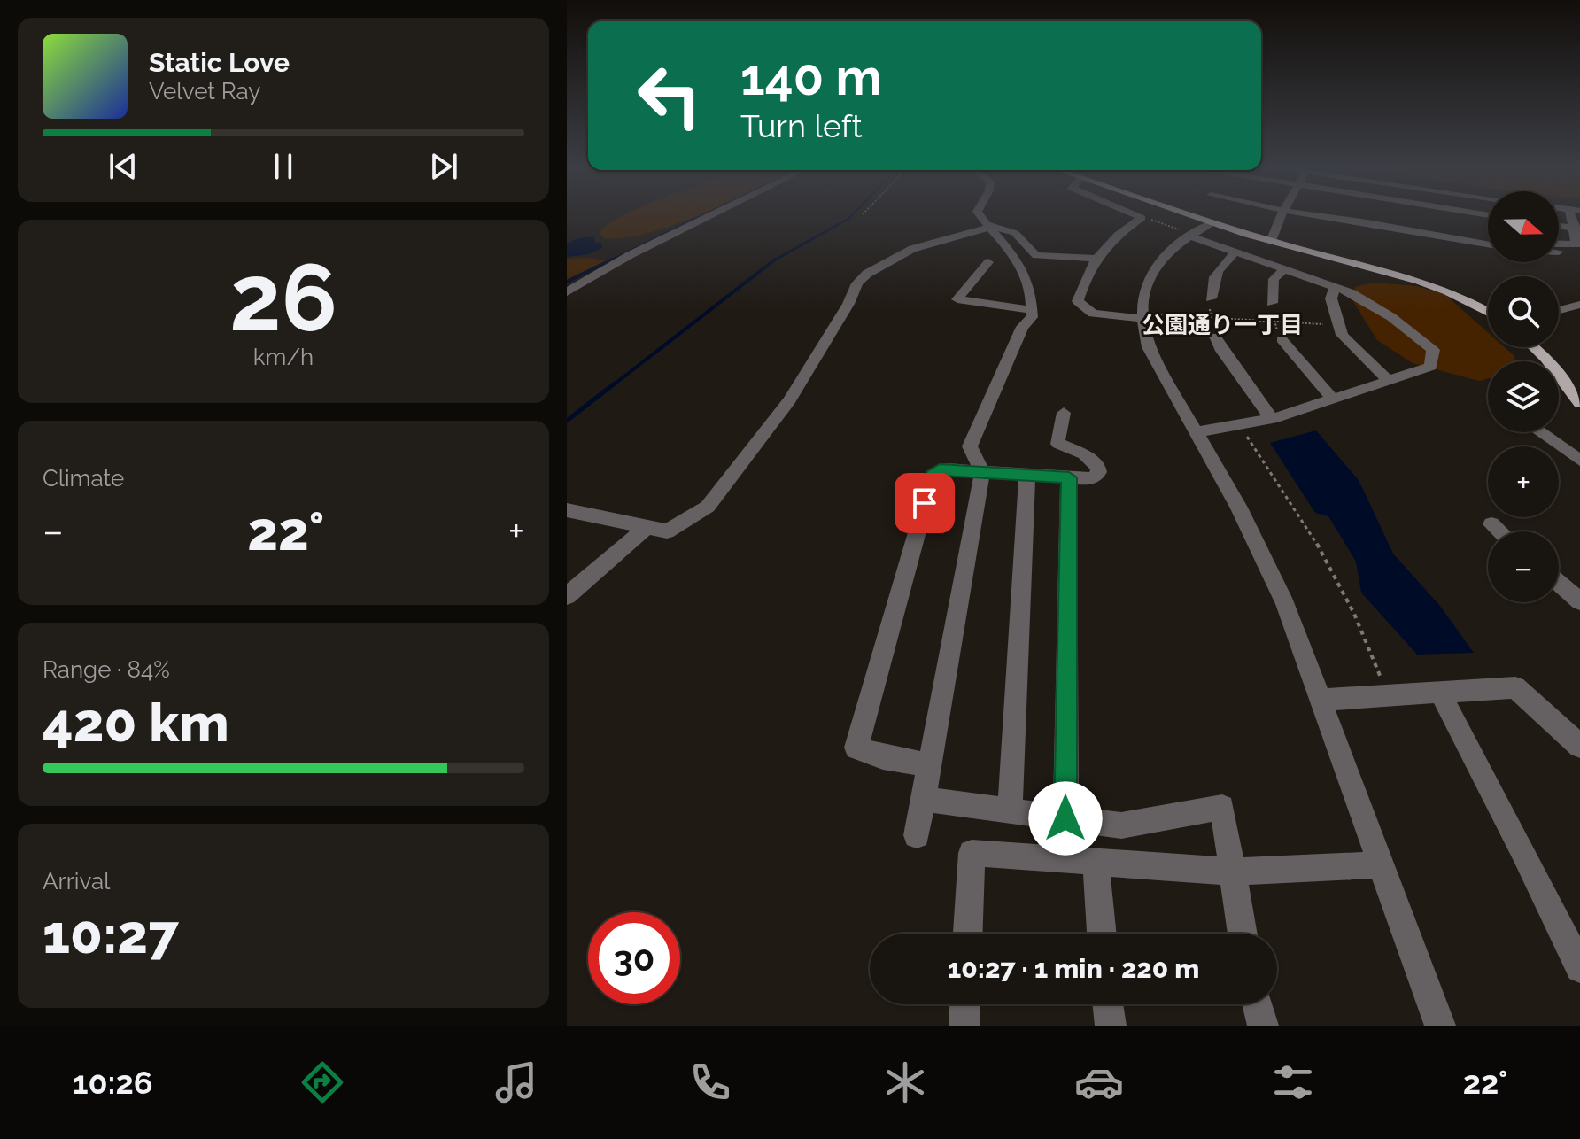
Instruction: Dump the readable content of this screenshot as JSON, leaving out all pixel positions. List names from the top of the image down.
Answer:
{
  "districts": ["公園通り一丁目"],
  "north": "right",
  "page": {
    "turn": ["140 m", "Turn left"],
    "song": ["Static Love", "Velvet Ray"],
    "map_buttons": ["+", "−"],
    "tile": [
      ["26", "km/h"],
      "Climate",
      ["Range · 84%", "420 km"],
      ["Arrival", "10:27"]
    ],
    "heat": ["−", "22°", "+"],
    "limit": "30",
    "trip": "10:27 · 1 min · 220 m",
    "tabs": ["10:26", "22°"]
  }
}
